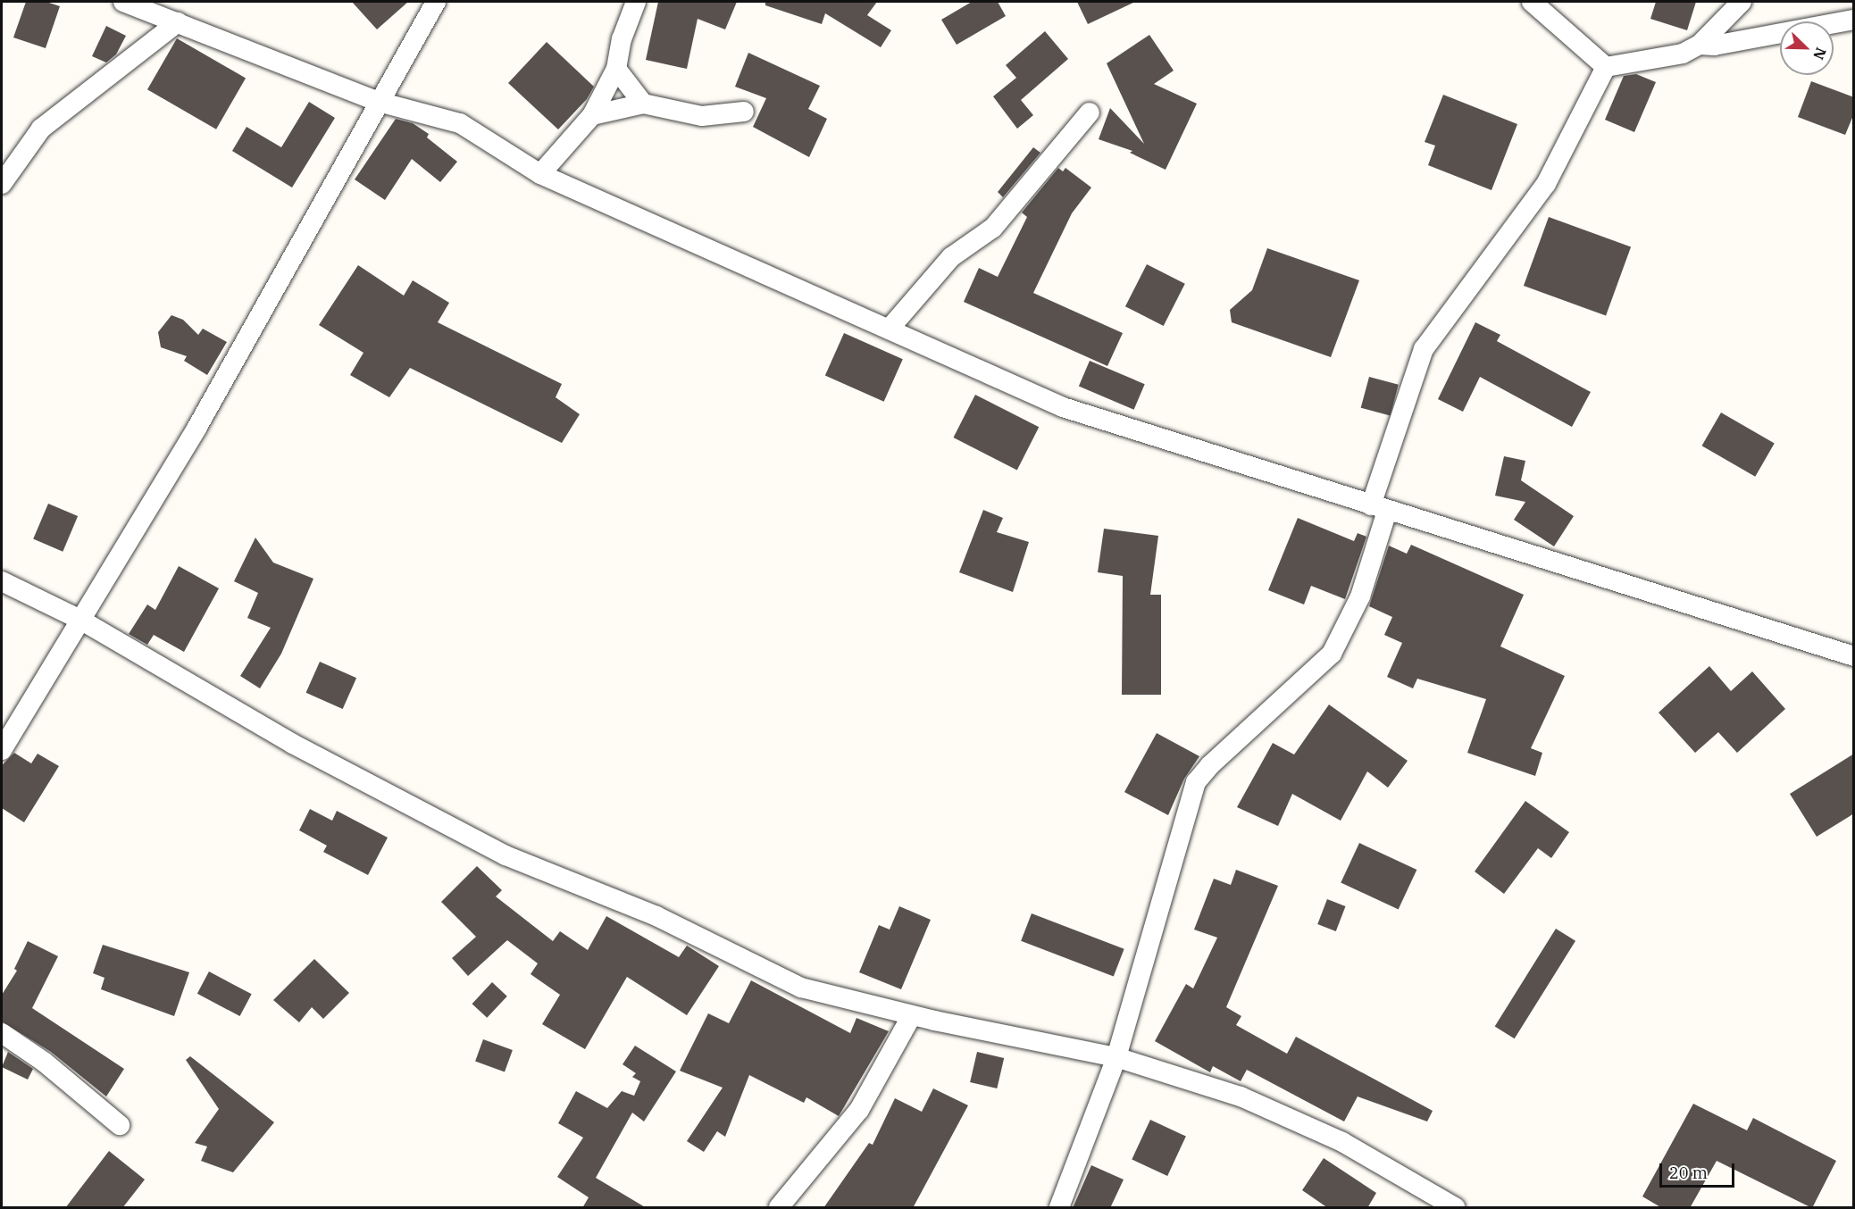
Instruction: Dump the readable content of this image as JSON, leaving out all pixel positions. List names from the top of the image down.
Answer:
{
  "scale_bar": "20 m",
  "north": "bottom right"
}
